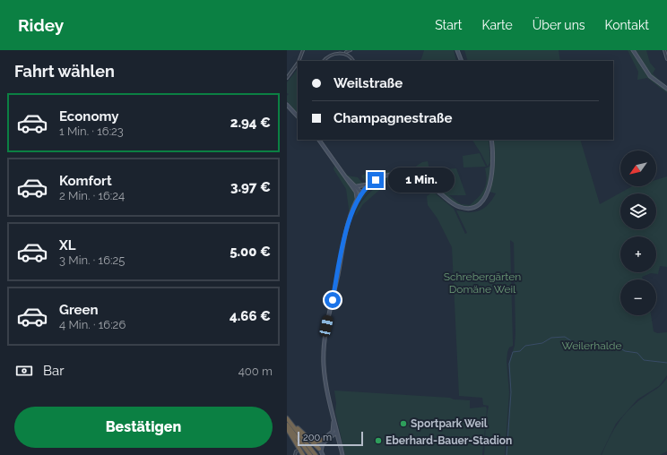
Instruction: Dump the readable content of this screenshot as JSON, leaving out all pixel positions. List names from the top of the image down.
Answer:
{
  "parks": ["Schrebergärten Domäne Weil", "Weilerhalde"],
  "places": ["Sportpark Weil", "Eberhard-Bauer-Stadion"],
  "scale_bar": "200 m",
  "north": "bottom left",
  "page": {
    "header": "Ridey",
    "nav": [
      "Start",
      "Karte",
      "Über uns",
      "Kontakt"
    ],
    "heading": "Fahrt wählen",
    "banner": ["Weilstraße", "Champagnestraße"],
    "list": [
      {
        "name": "Economy",
        "note": "1 Min. · 16:23",
        "value": "2.94 €"
      },
      {
        "name": "Komfort",
        "note": "2 Min. · 16:24",
        "value": "3.97 €"
      },
      {
        "name": "XL",
        "note": "3 Min. · 16:25",
        "value": "5.00 €"
      },
      {
        "name": "Green",
        "note": "4 Min. · 16:26",
        "value": "4.66 €"
      }
    ],
    "map_buttons": ["+", "−"],
    "bubble": "1 Min.",
    "pay": ["Bar", "400 m"],
    "buttons": "Bestätigen",
    "scale": "200 m"
  }
}
